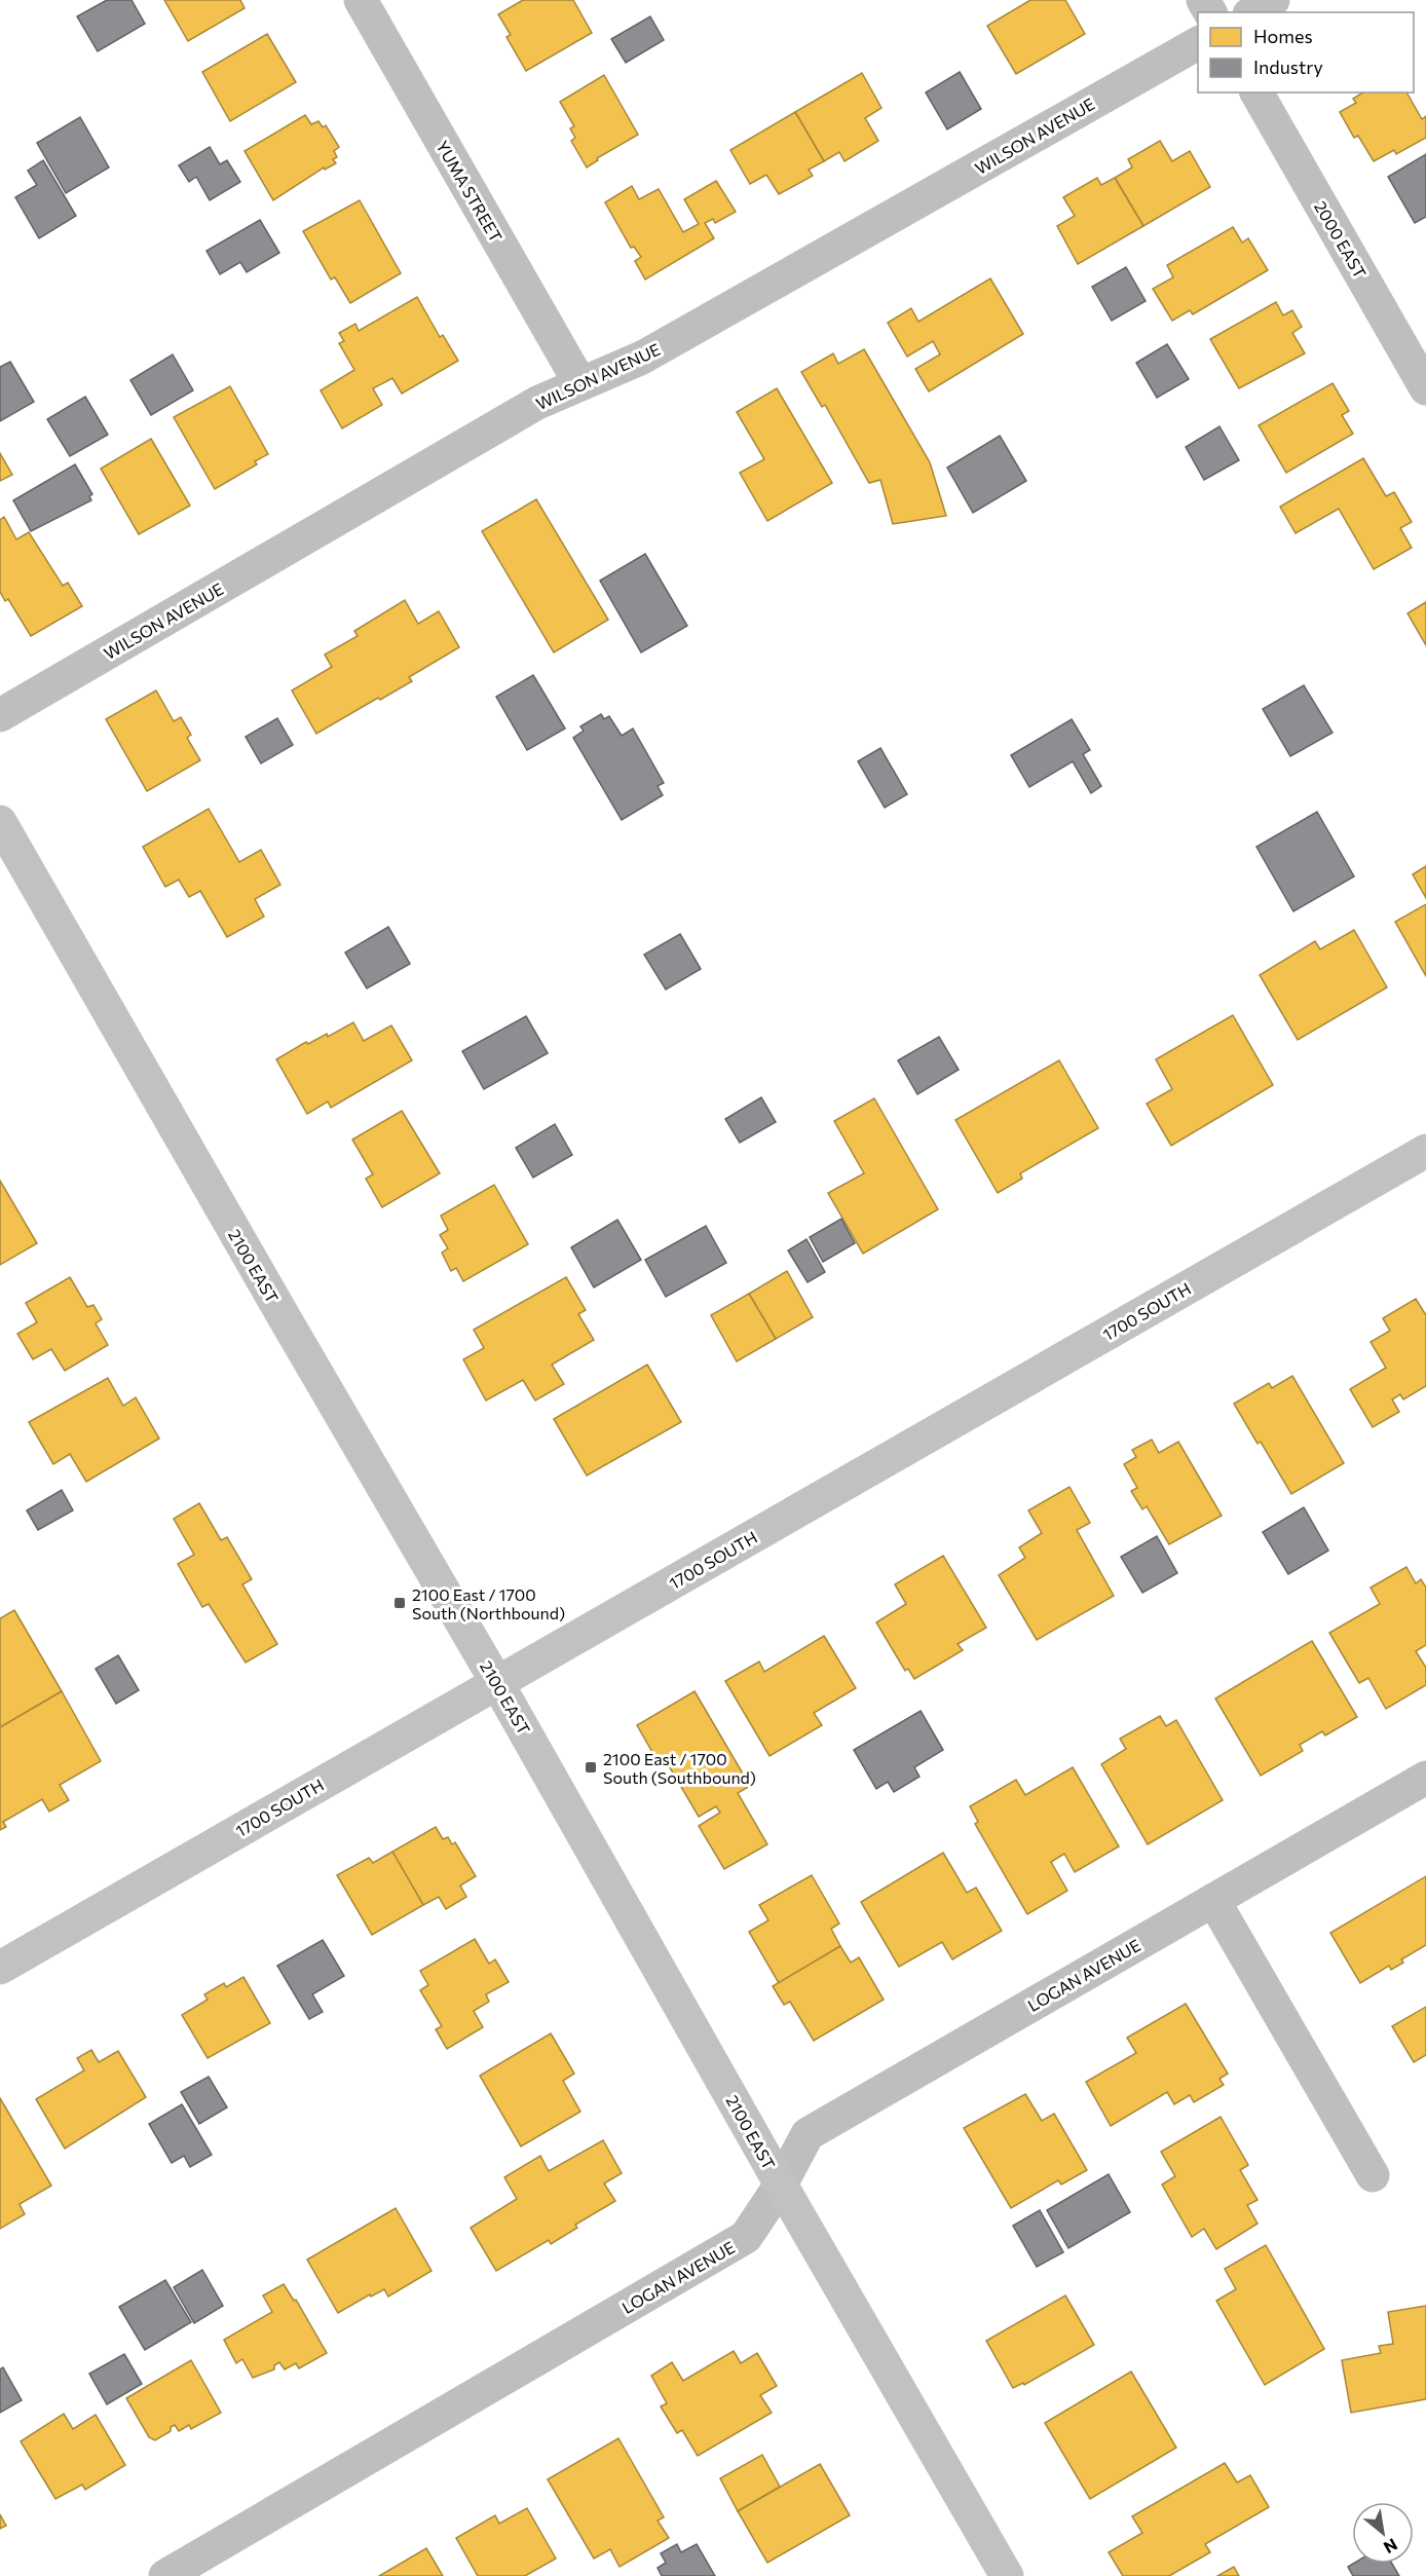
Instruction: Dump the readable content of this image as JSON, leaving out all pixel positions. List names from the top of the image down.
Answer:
{
  "streets": {
    "street": [
      "WILSON AVENUE",
      "YUMA STREET",
      "2000 EAST",
      "2100 EAST",
      "1700 SOUTH",
      "LOGAN AVENUE"
    ]
  },
  "crossings": [
    ["WILSON AVENUE", "YUMA STREET"],
    ["2100 EAST", "1700 SOUTH"],
    ["2100 EAST", "LOGAN AVENUE"]
  ],
  "places": {
    "transit": ["2100 East / 1700 South (Northbound)", "2100 East / 1700 South (Southbound)"]
  },
  "legend": ["Homes", "Industry"],
  "north": "bottom right"
}
